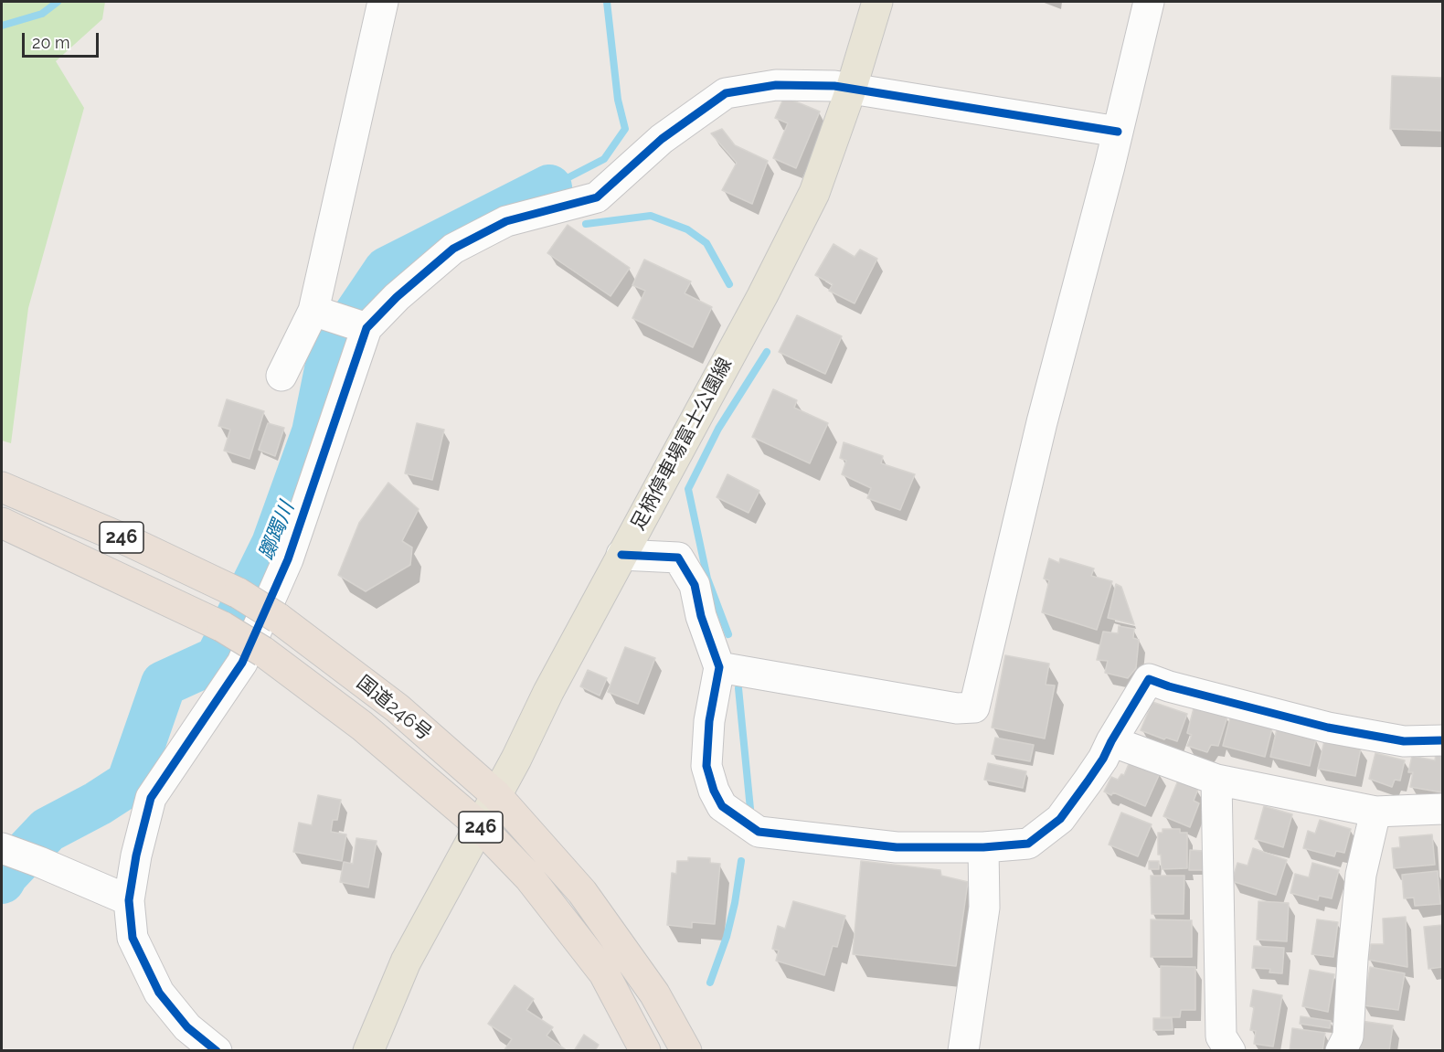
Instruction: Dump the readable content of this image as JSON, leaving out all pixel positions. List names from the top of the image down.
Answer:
{
  "streets": {
    "highway": ["246", "国道246号"],
    "main road": ["足柄停車場富士公園線"]
  },
  "crossings": [
    ["足柄停車場富士公園線", "国道246号"]
  ],
  "water": ["躑躅川"],
  "scale_bar": "20 m"
}
